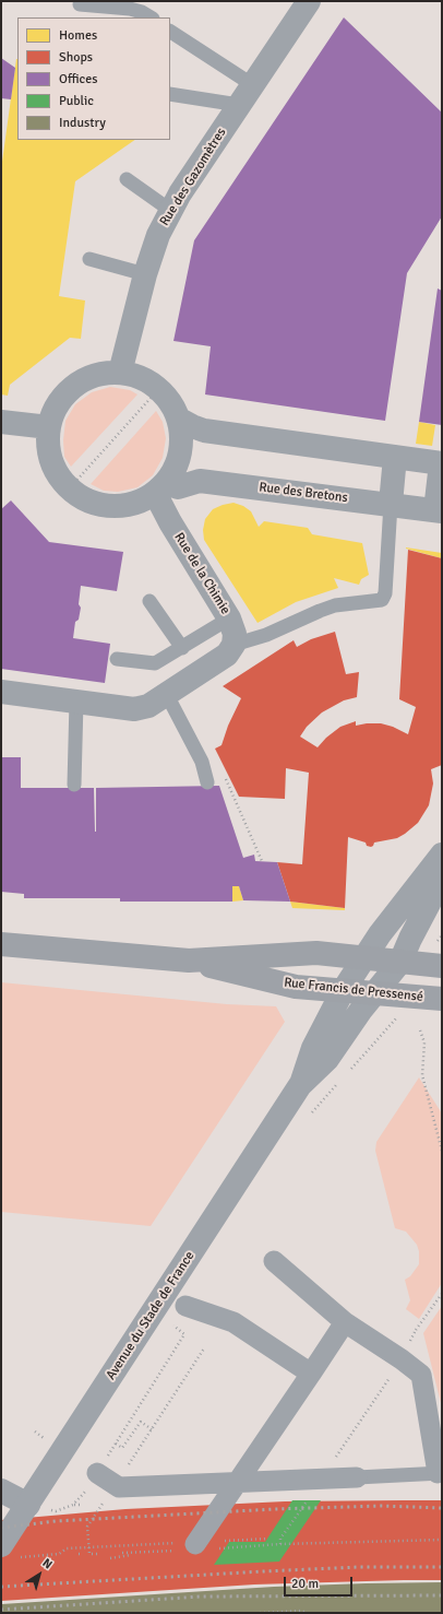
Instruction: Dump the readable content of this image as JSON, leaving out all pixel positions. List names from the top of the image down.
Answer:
{
  "streets": {
    "main road": ["Rue Francis de Pressensé"],
    "street": [
      "Rue des Gazomètres",
      "Rue des Bretons",
      "Rue de la Chimie",
      "Avenue du Stade de France"
    ]
  },
  "crossings": [
    ["Rue des Gazomètres", "Rue des Bretons"],
    ["Rue des Gazomètres", "Rue de la Chimie"],
    ["Rue des Bretons", "Rue de la Chimie"],
    ["Rue Francis de Pressensé", "Avenue du Stade de France"]
  ],
  "legend": [
    "Homes",
    "Shops",
    "Offices",
    "Public",
    "Industry"
  ],
  "scale_bar": "20 m",
  "north": "top right"
}
